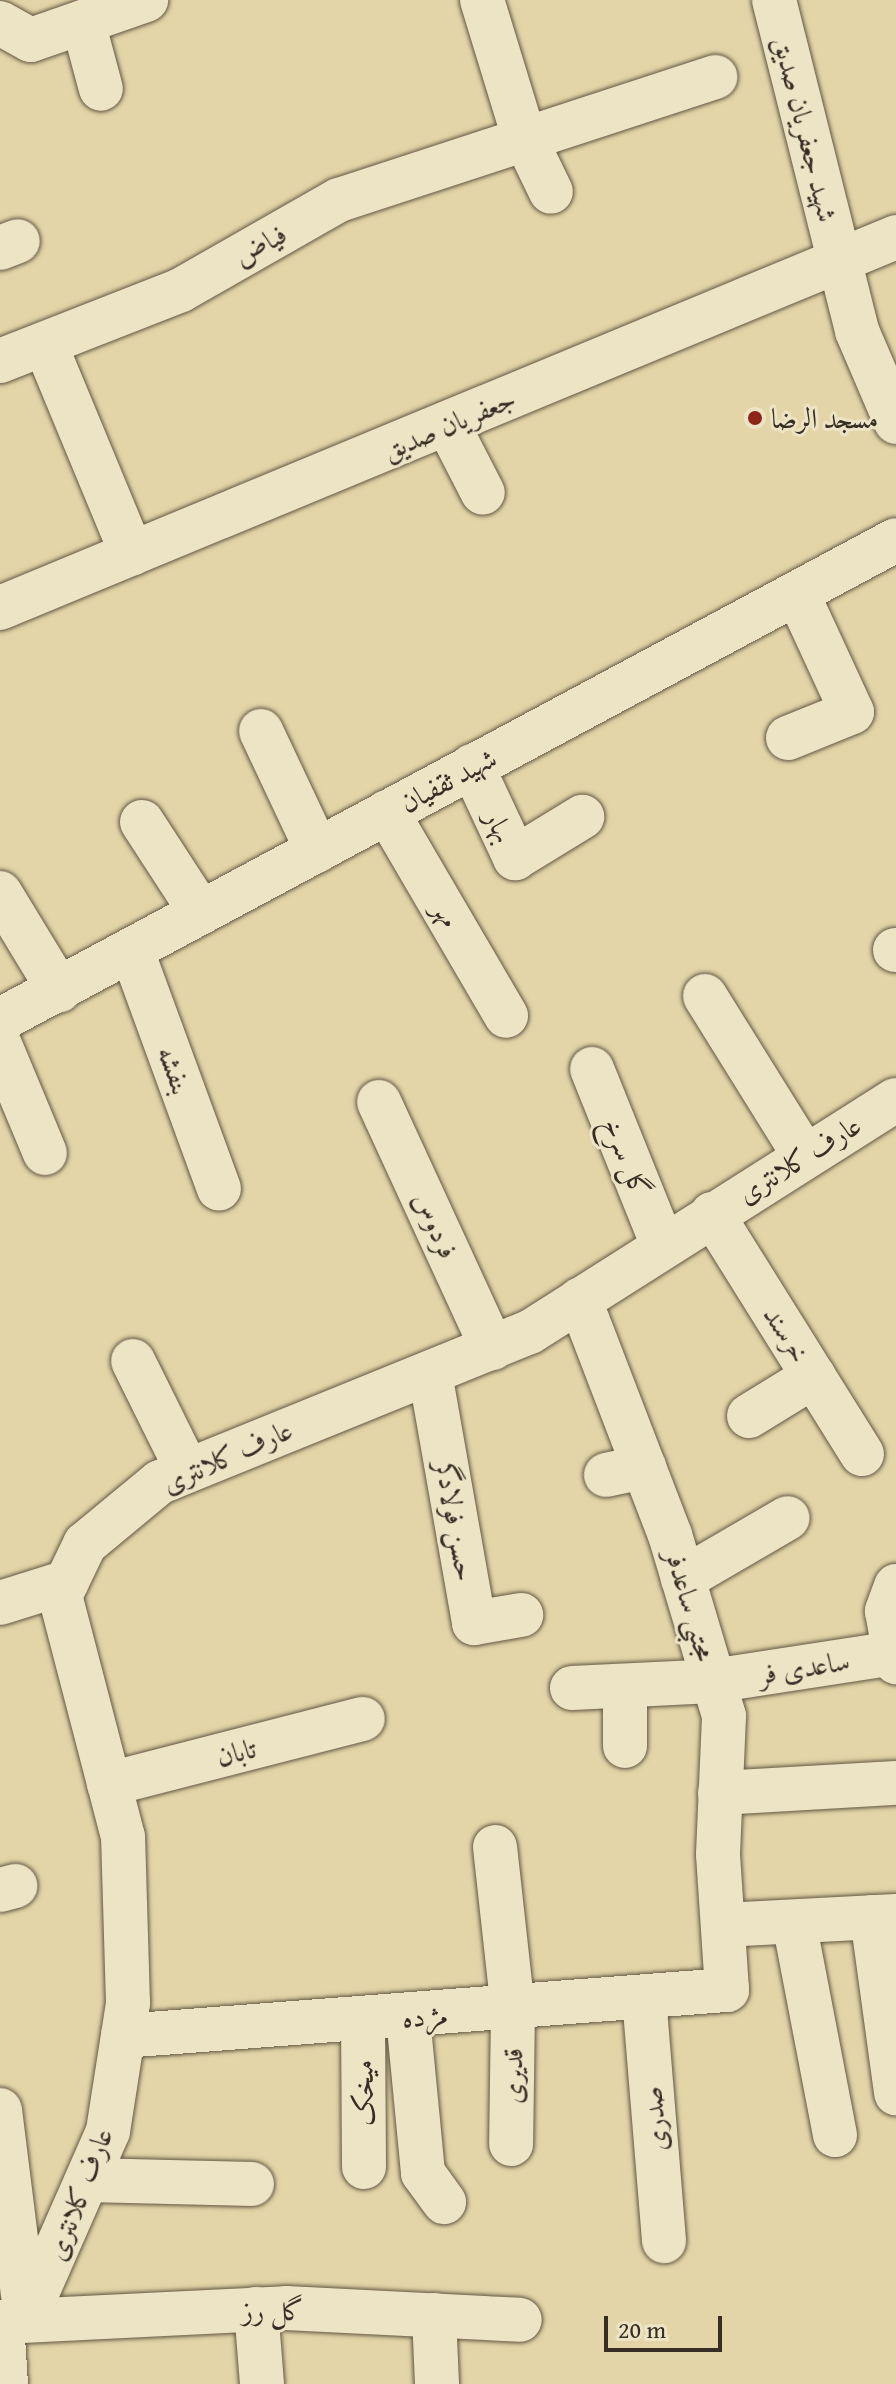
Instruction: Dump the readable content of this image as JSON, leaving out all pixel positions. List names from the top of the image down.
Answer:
{
  "streets": {
    "street": [
      "شهید جعفریان صدیق",
      "فیاض",
      "جعفریان صدیق",
      "شهید ثقفیان",
      "بهار",
      "مهر",
      "بنفشه",
      "گل سرخ",
      "عارف کلانتری",
      "فردوس",
      "خرسند",
      "حسن فولادگر",
      "مجتبی ساعدفر",
      "ساعدی فر",
      "تابان",
      "مژده",
      "قدیری",
      "میخک",
      "صدری",
      "گل رز"
    ]
  },
  "crossings": [
    ["شهید جعفریان صدیق", "جعفریان صدیق"],
    ["شهید ثقفیان", "بهار"],
    ["شهید ثقفیان", "مهر"],
    ["شهید ثقفیان", "بنفشه"],
    ["گل سرخ", "عارف کلانتری"],
    ["عارف کلانتری", "فردوس"],
    ["عارف کلانتری", "خرسند"],
    ["عارف کلانتری", "حسن فولادگر"],
    ["عارف کلانتری", "مجتبی ساعدفر"],
    ["عارف کلانتری", "تابان"],
    ["عارف کلانتری", "مژده"],
    ["عارف کلانتری", "گل رز"],
    ["مجتبی ساعدفر", "ساعدی فر"],
    ["مجتبی ساعدفر", "مژده"],
    ["مژده", "قدیری"],
    ["مژده", "میخک"],
    ["مژده", "صدری"]
  ],
  "places": ["مسجد الرضا"],
  "scale_bar": "20 m"
}
